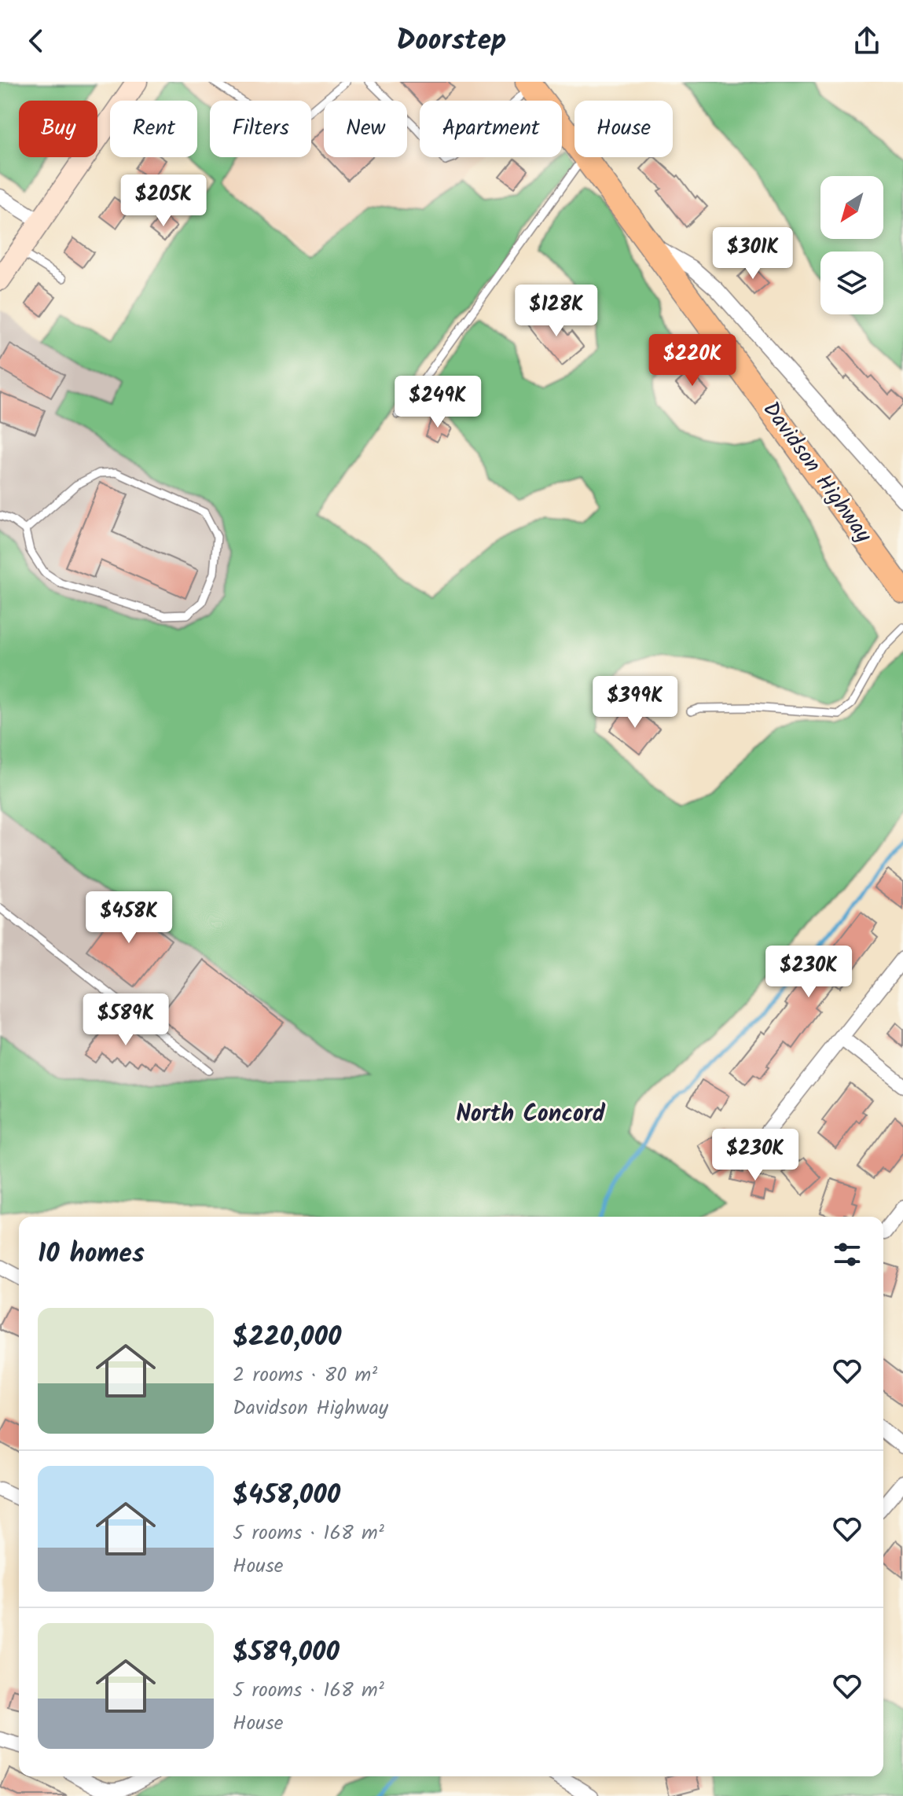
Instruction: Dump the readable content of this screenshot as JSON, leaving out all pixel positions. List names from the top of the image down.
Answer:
{
  "streets": {
    "main road": ["Davidson Highway"]
  },
  "districts": ["North Concord"],
  "north": "bottom left",
  "page": {
    "header": "Doorstep",
    "chip": [
      "Buy",
      "Rent",
      "Filters",
      "New",
      "Apartment",
      "House"
    ],
    "price": [
      "$205K",
      "$301K",
      "$128K",
      "$220K",
      "$249K",
      "$399K",
      "$458K",
      "$230K",
      "$589K",
      "$230K"
    ],
    "heading": "10 homes",
    "list": [
      {
        "name": "$220,000",
        "note": "2 rooms · 80 m² · Davidson Highway"
      },
      {
        "name": "$458,000",
        "note": "5 rooms · 168 m² · House"
      },
      {
        "name": "$589,000",
        "note": "5 rooms · 168 m² · House"
      }
    ]
  }
}
